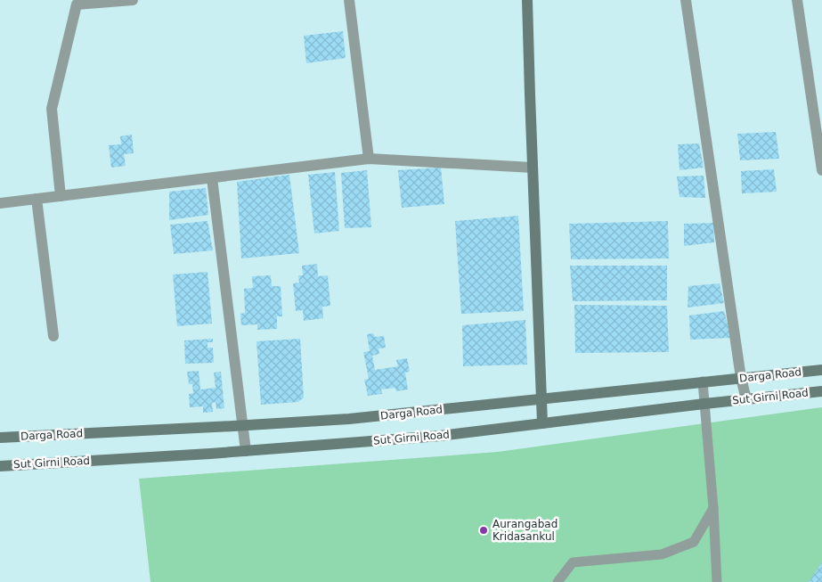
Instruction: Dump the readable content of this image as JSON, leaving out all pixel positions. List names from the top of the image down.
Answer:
{
  "streets": {
    "main road": ["Darga Road", "Sut Girni Road"]
  },
  "places": ["Aurangabad Kridasankul"]
}
